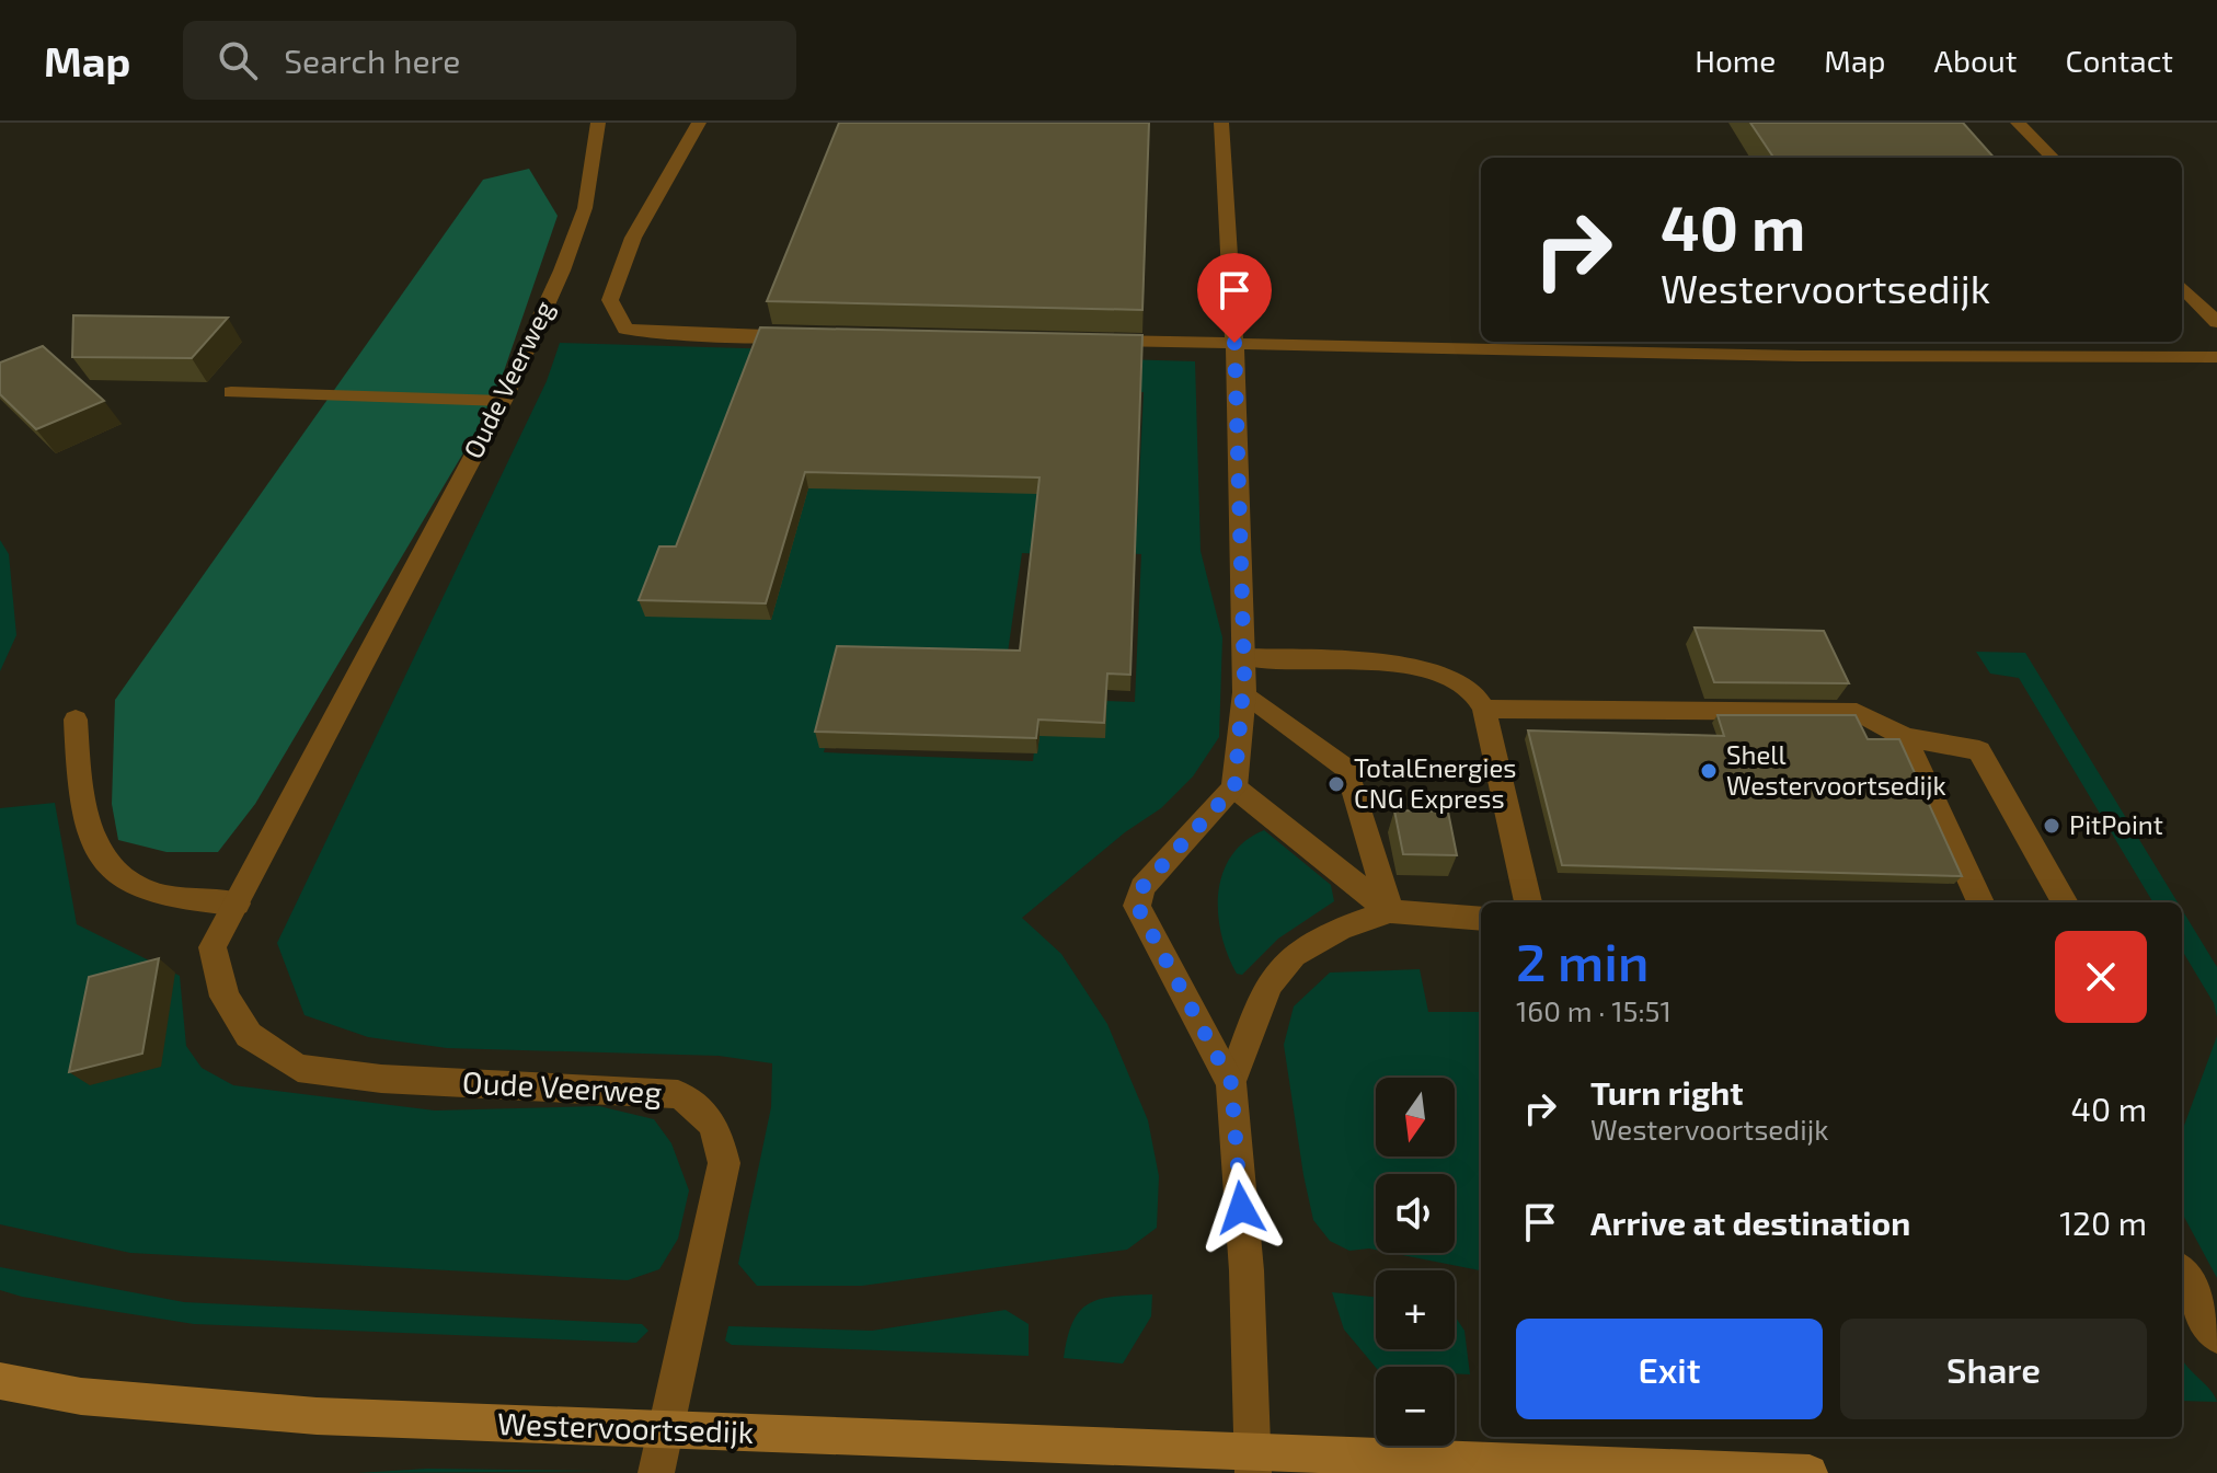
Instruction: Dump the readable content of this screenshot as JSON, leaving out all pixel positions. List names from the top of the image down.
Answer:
{
  "streets": {
    "main road": ["Westervoortsedijk"],
    "street": ["Oude Veerweg"]
  },
  "crossings": [
    ["Oude Veerweg", "Westervoortsedijk"]
  ],
  "places": ["Shell Westervoortsedijk", "TotalEnergies CNG Express", "PitPoint"],
  "north": "bottom",
  "page": {
    "header": "Map",
    "search": "Search here",
    "nav": [
      "Home",
      "Map",
      "About",
      "Contact"
    ],
    "turn": ["40 m", "Westervoortsedijk"],
    "heading": ["2 min", "160 m · 15:51"],
    "list": [
      {
        "name": "Turn right",
        "note": "Westervoortsedijk",
        "value": "40 m"
      },
      {
        "name": "Arrive at destination",
        "value": "120 m"
      }
    ],
    "map_buttons": ["+", "−"],
    "buttons": ["Exit", "Share"]
  }
}
